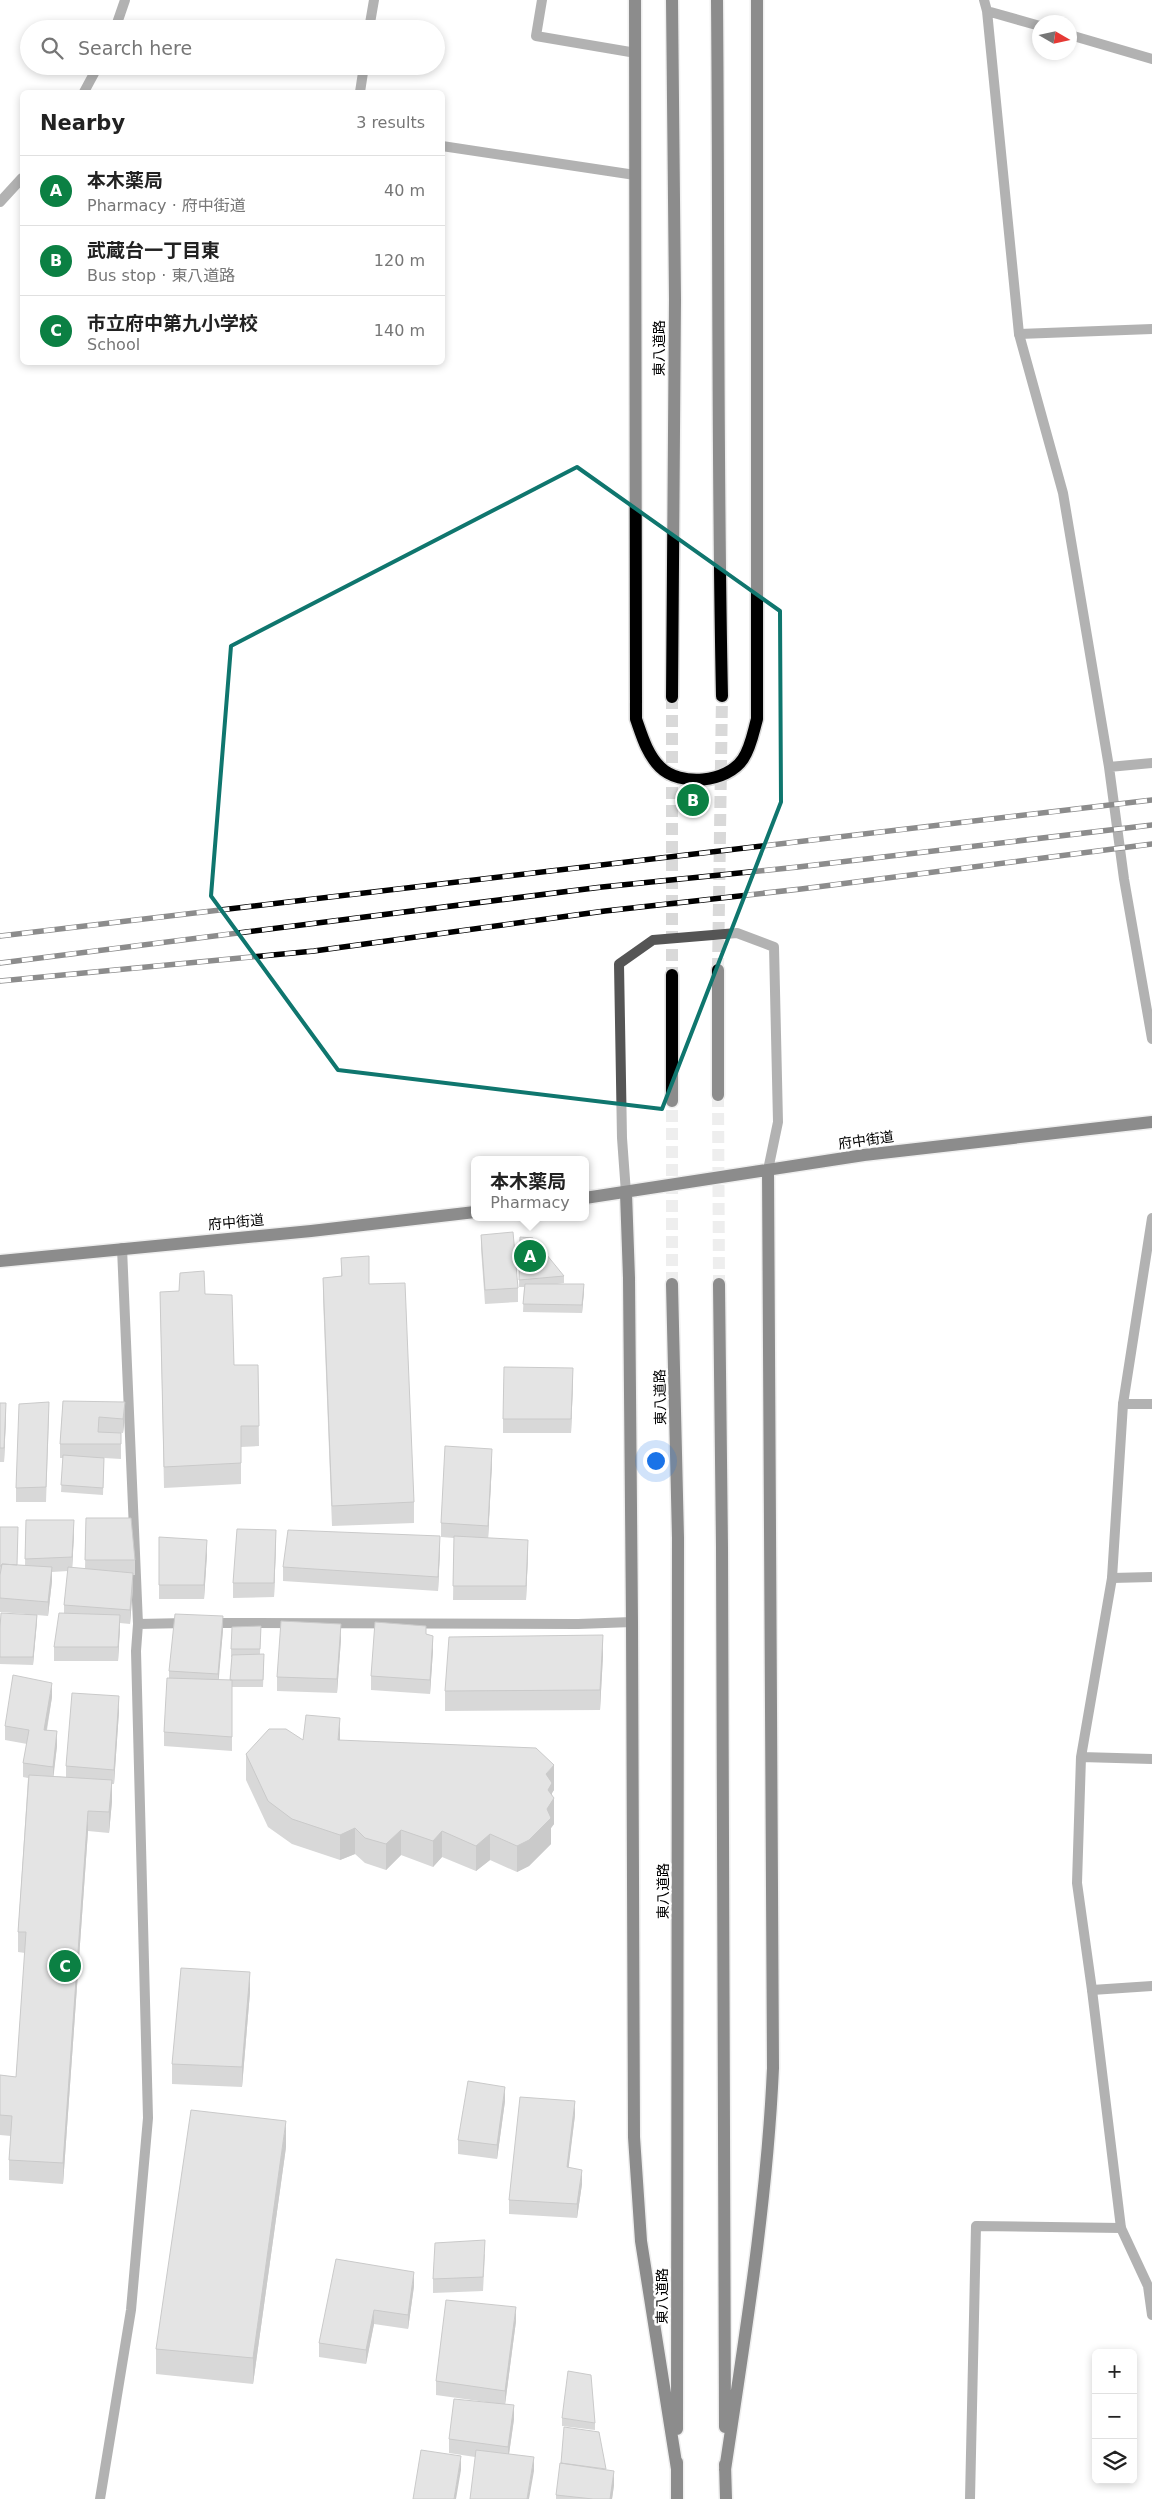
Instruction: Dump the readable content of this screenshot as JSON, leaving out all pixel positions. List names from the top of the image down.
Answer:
{
  "streets": {
    "main road": ["東八道路", "府中街道"]
  },
  "north": "right",
  "page": {
    "search": "Search here",
    "heading": ["Nearby", "3 results"],
    "list": [
      {
        "mark": "A",
        "name": "本木薬局",
        "note": "Pharmacy · 府中街道",
        "value": "40 m"
      },
      {
        "mark": "B",
        "name": "武蔵台一丁目東",
        "note": "Bus stop · 東八道路",
        "value": "120 m"
      },
      {
        "mark": "C",
        "name": "市立府中第九小学校",
        "note": "School",
        "value": "140 m"
      }
    ],
    "pins": ["B", "A", "C"],
    "popup": ["本木薬局", "Pharmacy"],
    "map_buttons": ["+", "−"]
  }
}
